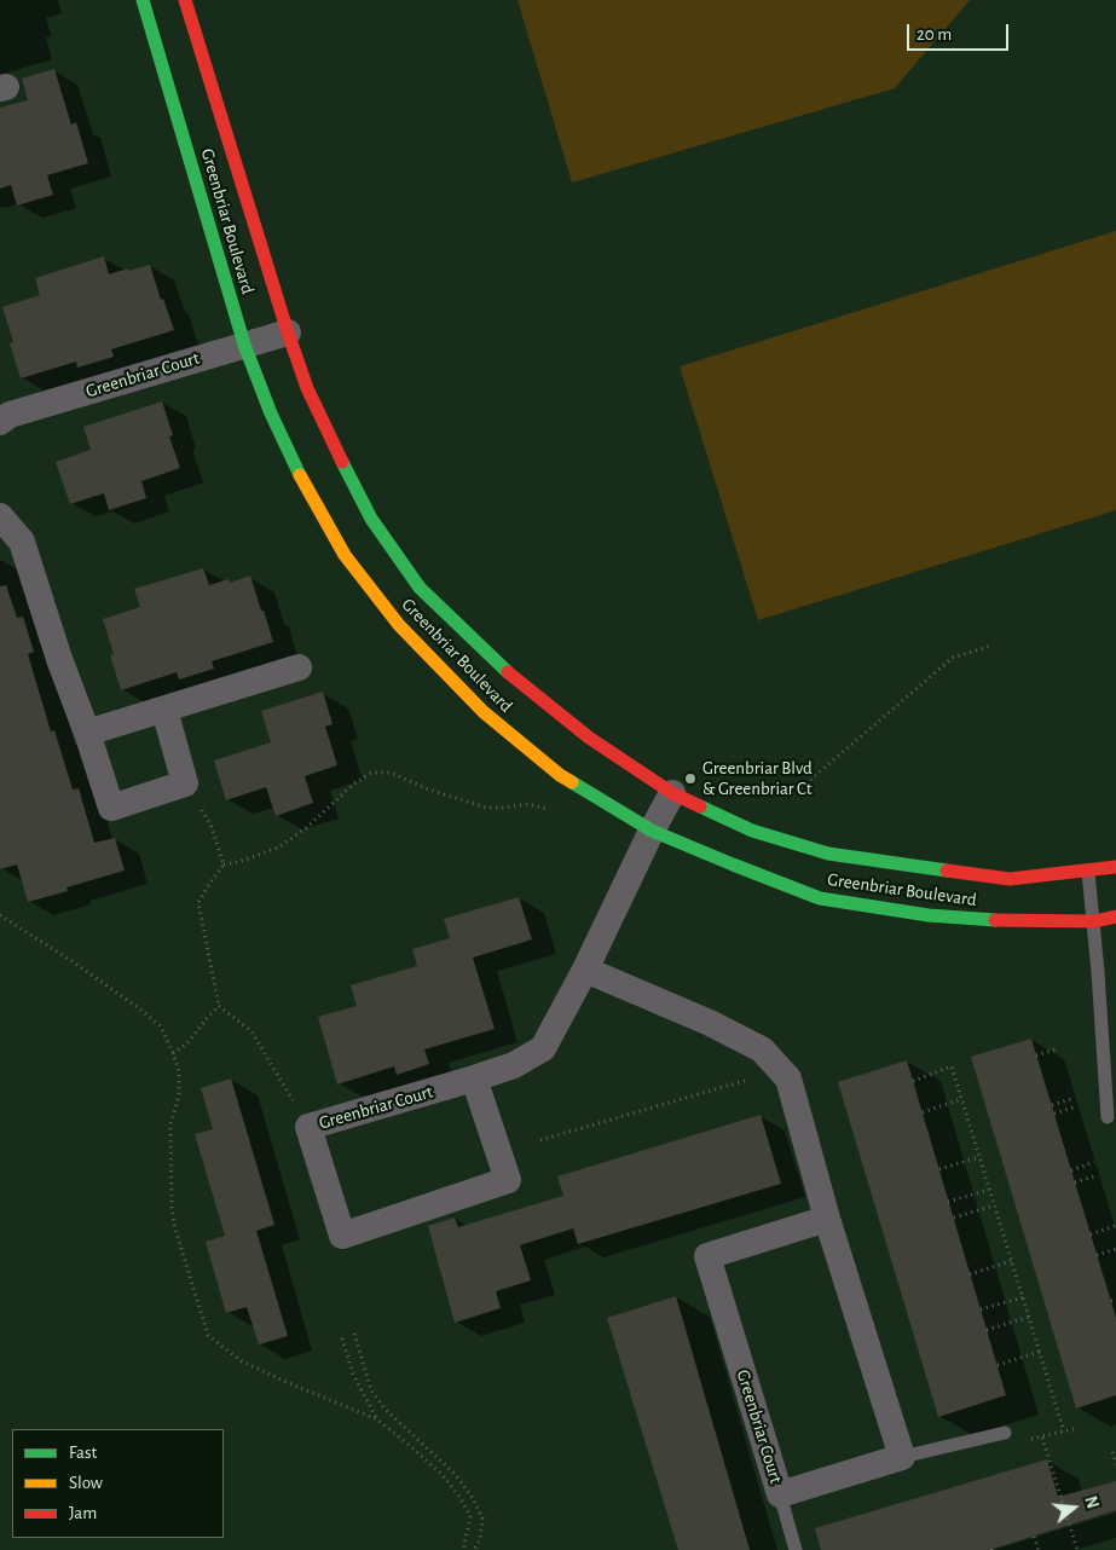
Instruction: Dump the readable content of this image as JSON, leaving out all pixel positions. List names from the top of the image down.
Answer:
{
  "streets": {
    "street": ["Greenbriar Boulevard", "Greenbriar Court"]
  },
  "crossings": [
    ["Greenbriar Boulevard", "Greenbriar Court"]
  ],
  "places": ["Greenbriar Blvd & Greenbriar Ct"],
  "legend": ["Fast", "Slow", "Jam"],
  "scale_bar": "20 m",
  "north": "right"
}
